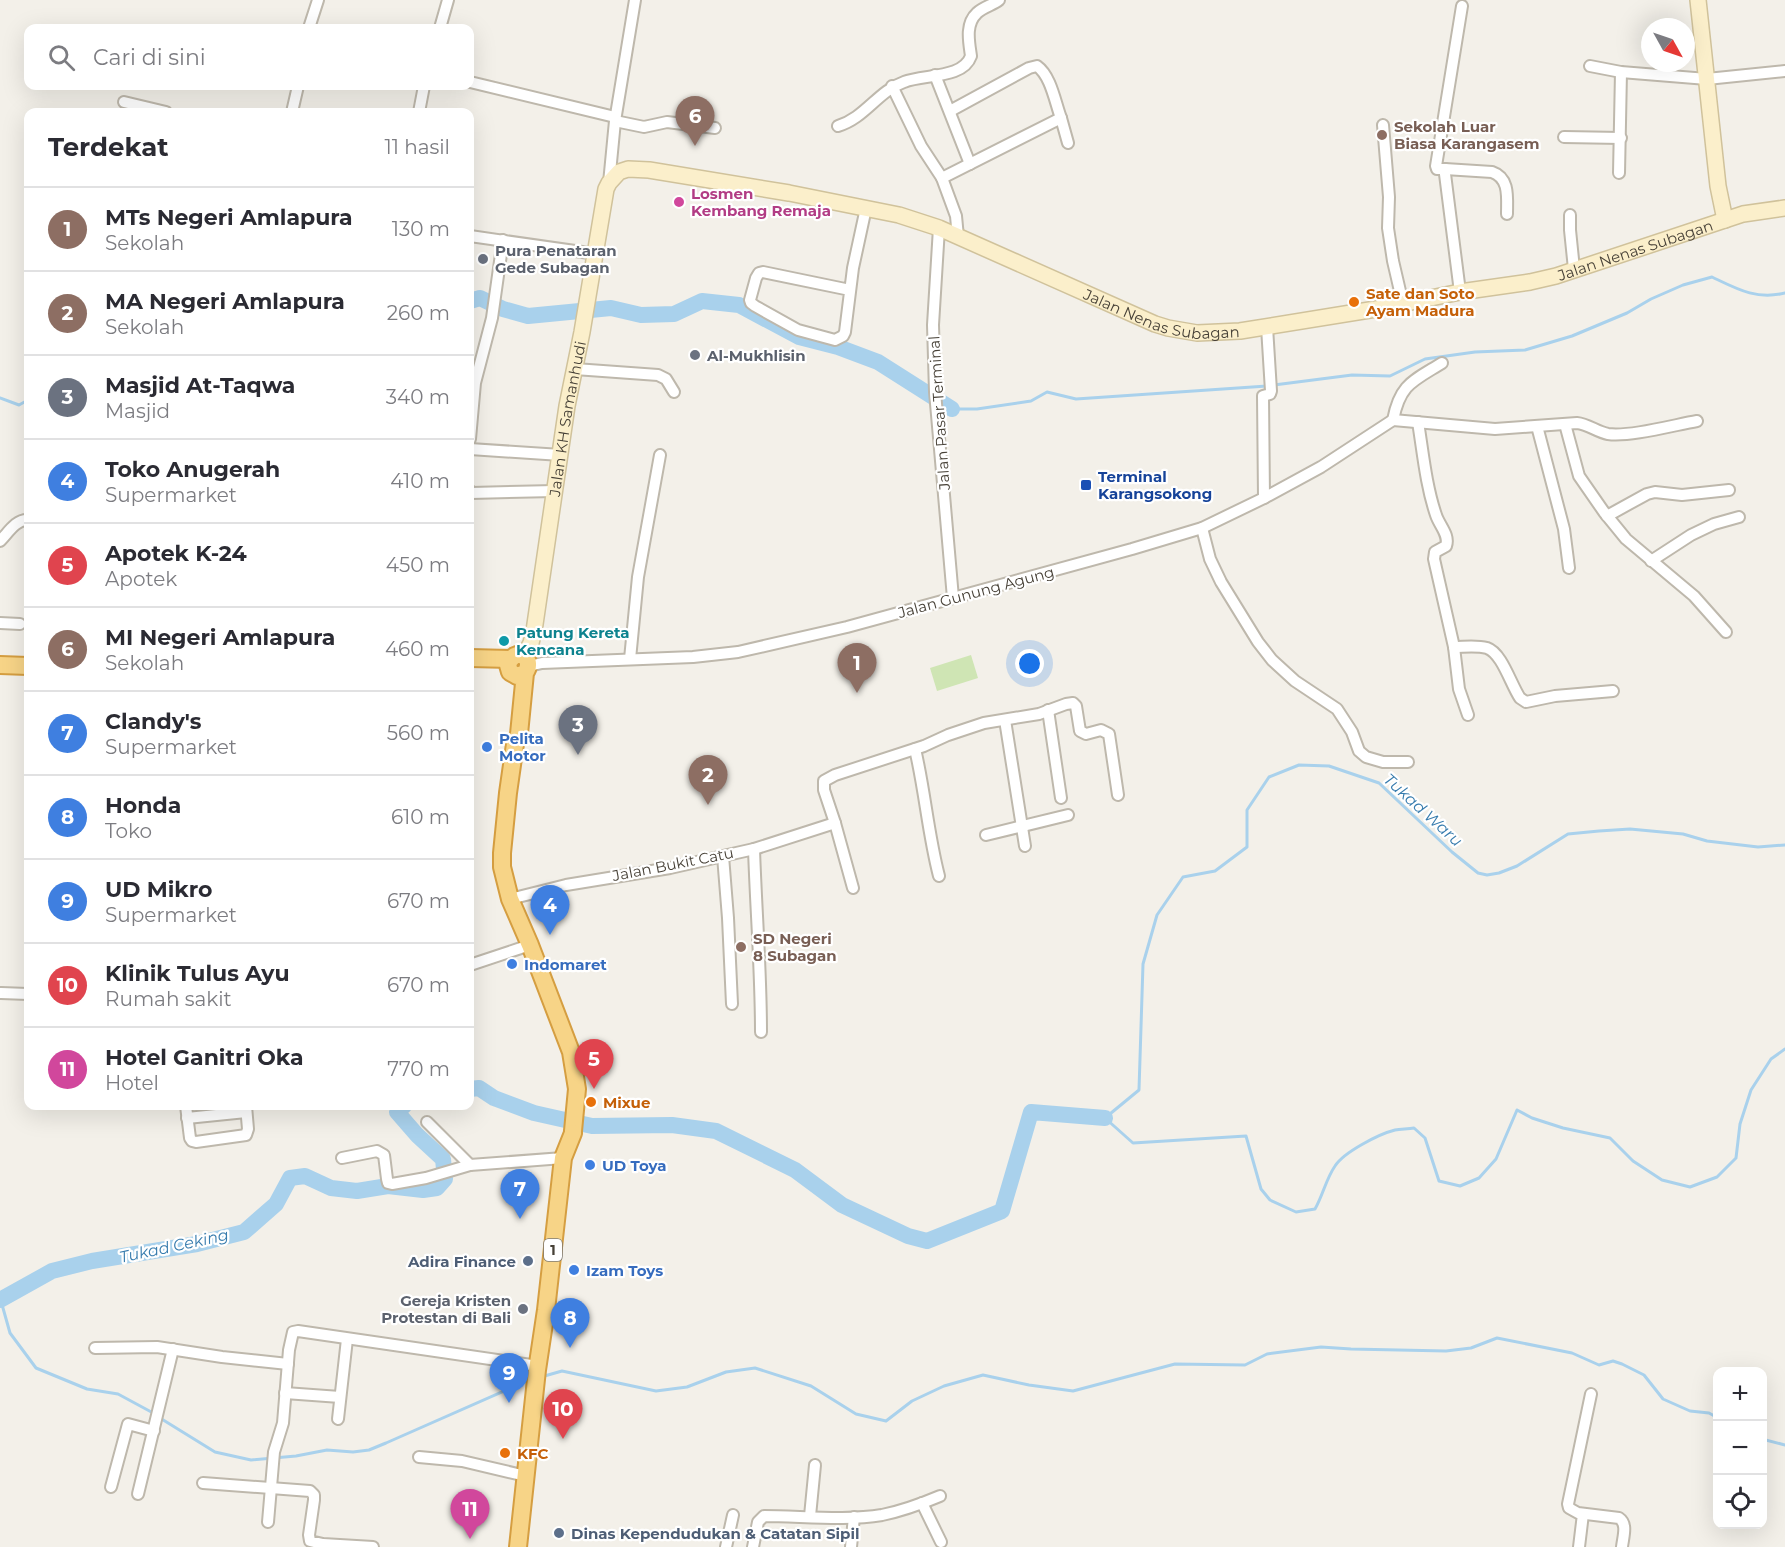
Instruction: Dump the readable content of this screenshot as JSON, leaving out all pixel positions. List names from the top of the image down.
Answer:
{
  "streets": {
    "highway": ["1"],
    "main road": ["Jalan Nenas Subagan", "Jalan KH Samanhudi"],
    "street": ["Jalan Pasar Terminal", "Jalan Gunung Agung", "Jalan Bukit Catu"]
  },
  "crossings": [
    ["Jalan Nenas Subagan", "Jalan Pasar Terminal"],
    ["Jalan Nenas Subagan", "Jalan KH Samanhudi"],
    ["Jalan Pasar Terminal", "Jalan Gunung Agung"],
    ["Jalan KH Samanhudi", "Jalan Gunung Agung"]
  ],
  "water": ["Tukad Waru", "Tukad Ceking"],
  "places": {
    "other": [
      "Sekolah Luar Biasa Karangasem",
      "Losmen Kembang Remaja",
      "Pura Penataran Gede Subagan",
      "Sate dan Soto Ayam Madura",
      "Al-Mukhlisin",
      "Patung Kereta Kencana",
      "Pelita Motor",
      "SD Negeri 8 Subagan",
      "Indomaret",
      "Mixue",
      "UD Toya",
      "Adira Finance",
      "Izam Toys",
      "Gereja Kristen Protestan di Bali",
      "KFC",
      "Dinas Kependudukan & Catatan Sipil"
    ],
    "transit": ["Terminal Karangsokong"]
  },
  "north": "bottom right",
  "page": {
    "search": "Cari di sini",
    "pins": [
      "6",
      "1",
      "3",
      "2",
      "4",
      "5",
      "7",
      "8",
      "9",
      "10",
      "11"
    ],
    "heading": ["Terdekat", "11 hasil"],
    "list": [
      {
        "mark": "1",
        "name": "MTs Negeri Amlapura",
        "note": "Sekolah",
        "value": "130 m"
      },
      {
        "mark": "2",
        "name": "MA Negeri Amlapura",
        "note": "Sekolah",
        "value": "260 m"
      },
      {
        "mark": "3",
        "name": "Masjid At-Taqwa",
        "note": "Masjid",
        "value": "340 m"
      },
      {
        "mark": "4",
        "name": "Toko Anugerah",
        "note": "Supermarket",
        "value": "410 m"
      },
      {
        "mark": "5",
        "name": "Apotek K-24",
        "note": "Apotek",
        "value": "450 m"
      },
      {
        "mark": "6",
        "name": "MI Negeri Amlapura",
        "note": "Sekolah",
        "value": "460 m"
      },
      {
        "mark": "7",
        "name": "Clandy's",
        "note": "Supermarket",
        "value": "560 m"
      },
      {
        "mark": "8",
        "name": "Honda",
        "note": "Toko",
        "value": "610 m"
      },
      {
        "mark": "9",
        "name": "UD Mikro",
        "note": "Supermarket",
        "value": "670 m"
      },
      {
        "mark": "10",
        "name": "Klinik Tulus Ayu",
        "note": "Rumah sakit",
        "value": "670 m"
      },
      {
        "mark": "11",
        "name": "Hotel Ganitri Oka",
        "note": "Hotel",
        "value": "770 m"
      }
    ],
    "map_buttons": ["+", "−"]
  }
}
